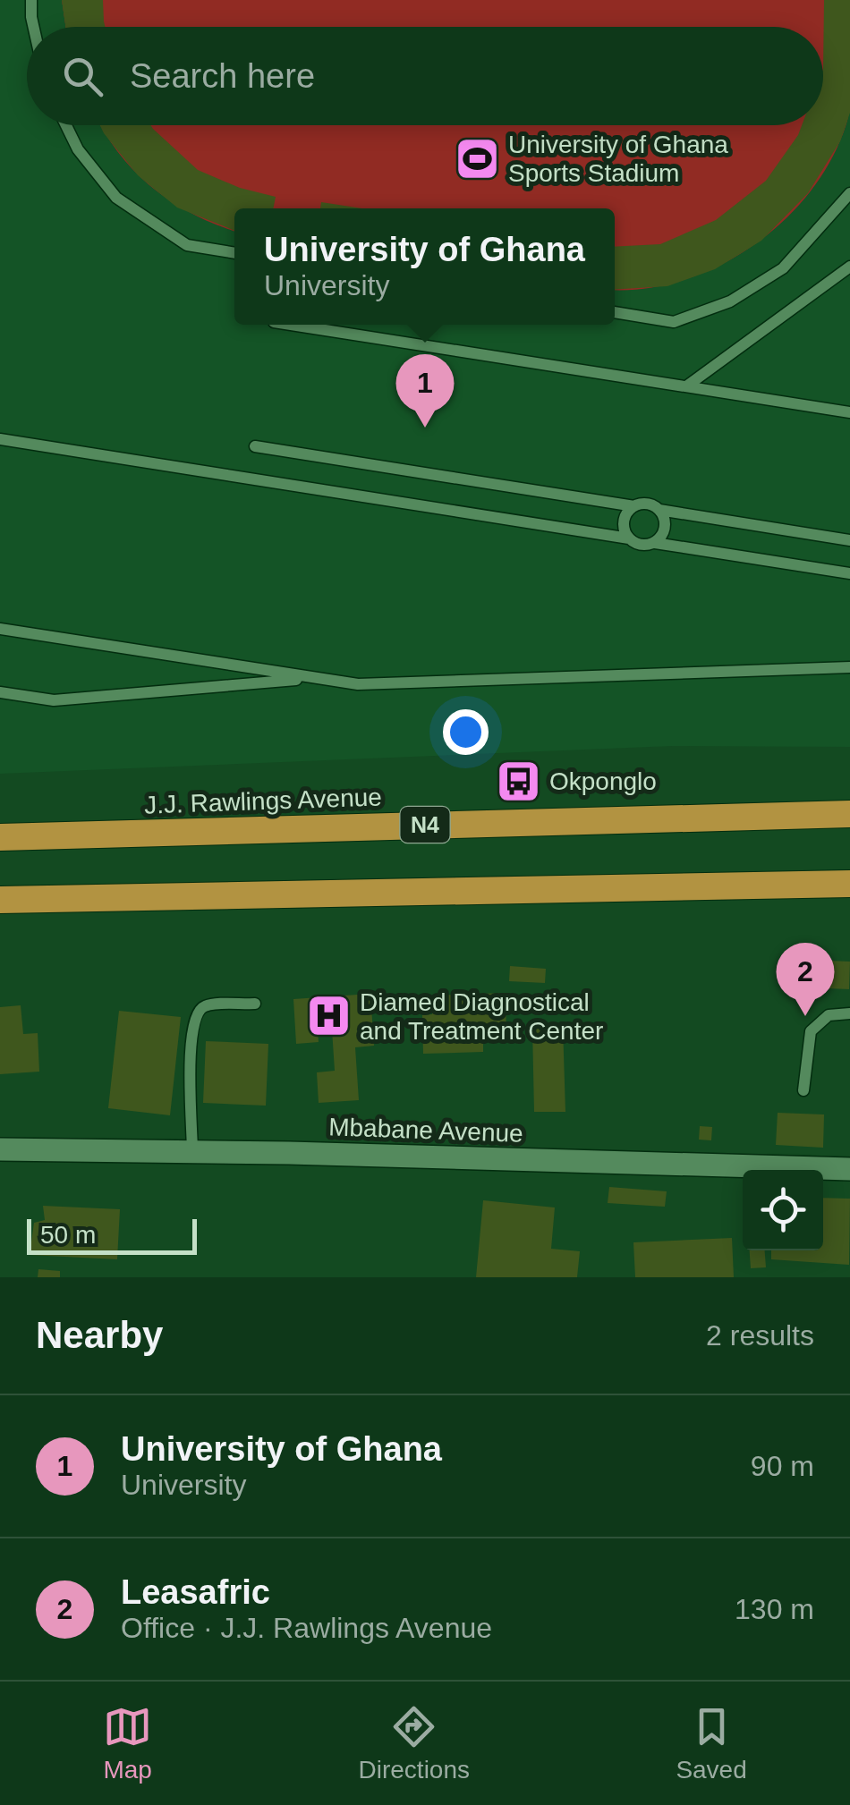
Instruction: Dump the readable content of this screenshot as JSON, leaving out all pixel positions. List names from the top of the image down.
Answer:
{
  "streets": {
    "highway": ["J.J. Rawlings Avenue", "N4"],
    "street": ["Mbabane Avenue"]
  },
  "places": {
    "sports": ["University of Ghana Sports Stadium"],
    "bus stop": ["Okponglo"],
    "hospital": ["Diamed Diagnostical and Treatment Center"]
  },
  "scale_bar": "50 m",
  "page": {
    "search": "Search here",
    "popup": ["University of Ghana", "University"],
    "pins": ["1", "2"],
    "scale": "50 m",
    "heading": ["Nearby", "2 results"],
    "list": [
      {
        "mark": "1",
        "name": "University of Ghana",
        "note": "University",
        "value": "90 m"
      },
      {
        "mark": "2",
        "name": "Leasafric",
        "note": "Office · J.J. Rawlings Avenue",
        "value": "130 m"
      }
    ],
    "nav": ["Map", "Directions", "Saved"]
  }
}
